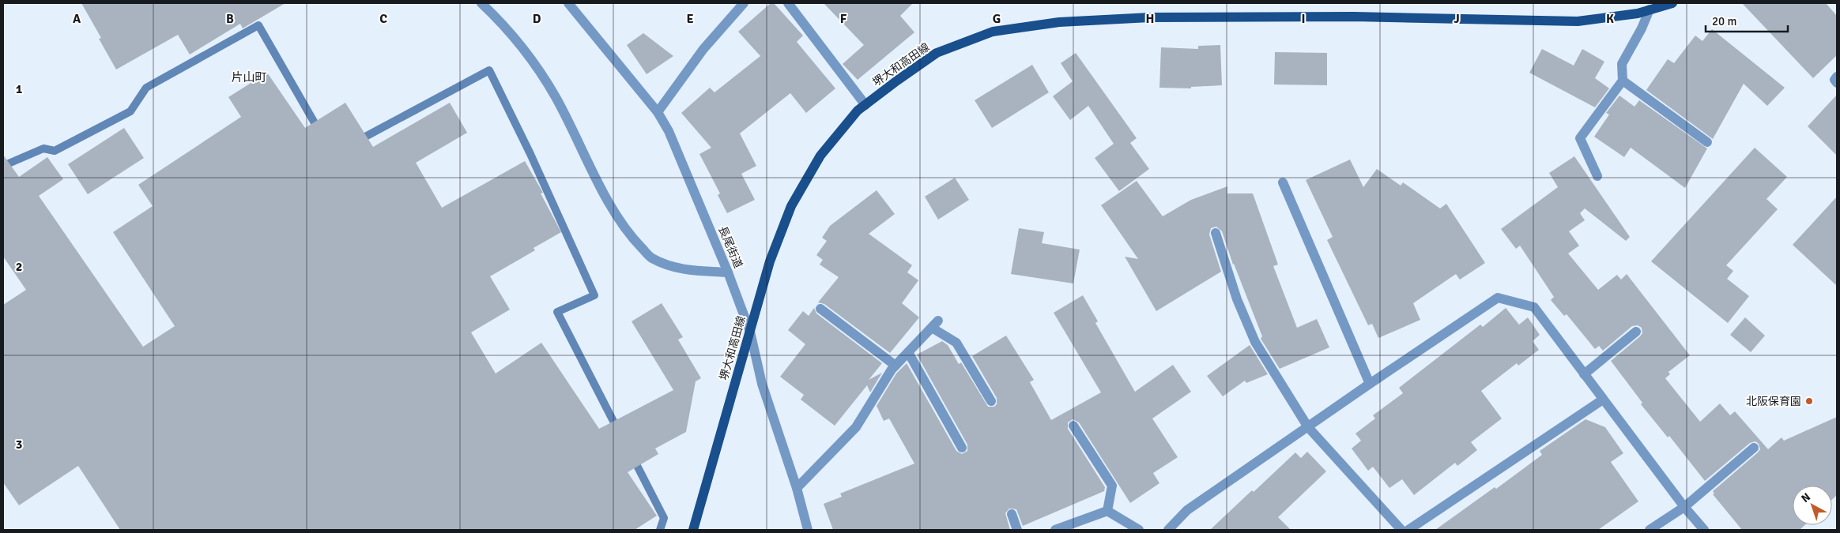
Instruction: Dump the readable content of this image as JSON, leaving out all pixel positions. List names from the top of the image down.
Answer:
{
  "streets": {
    "main road": ["堺大和高田線"],
    "street": ["長尾街道"]
  },
  "crossings": [
    ["堺大和高田線", "長尾街道"]
  ],
  "districts": ["片山町"],
  "places": ["北阪保育園"],
  "scale_bar": "20 m",
  "north": "top left",
  "grid": {
    "columns": [
      "A",
      "B",
      "C",
      "D",
      "E",
      "F",
      "G",
      "H",
      "I",
      "J",
      "K"
    ],
    "rows": ["1", "2", "3"]
  }
}
